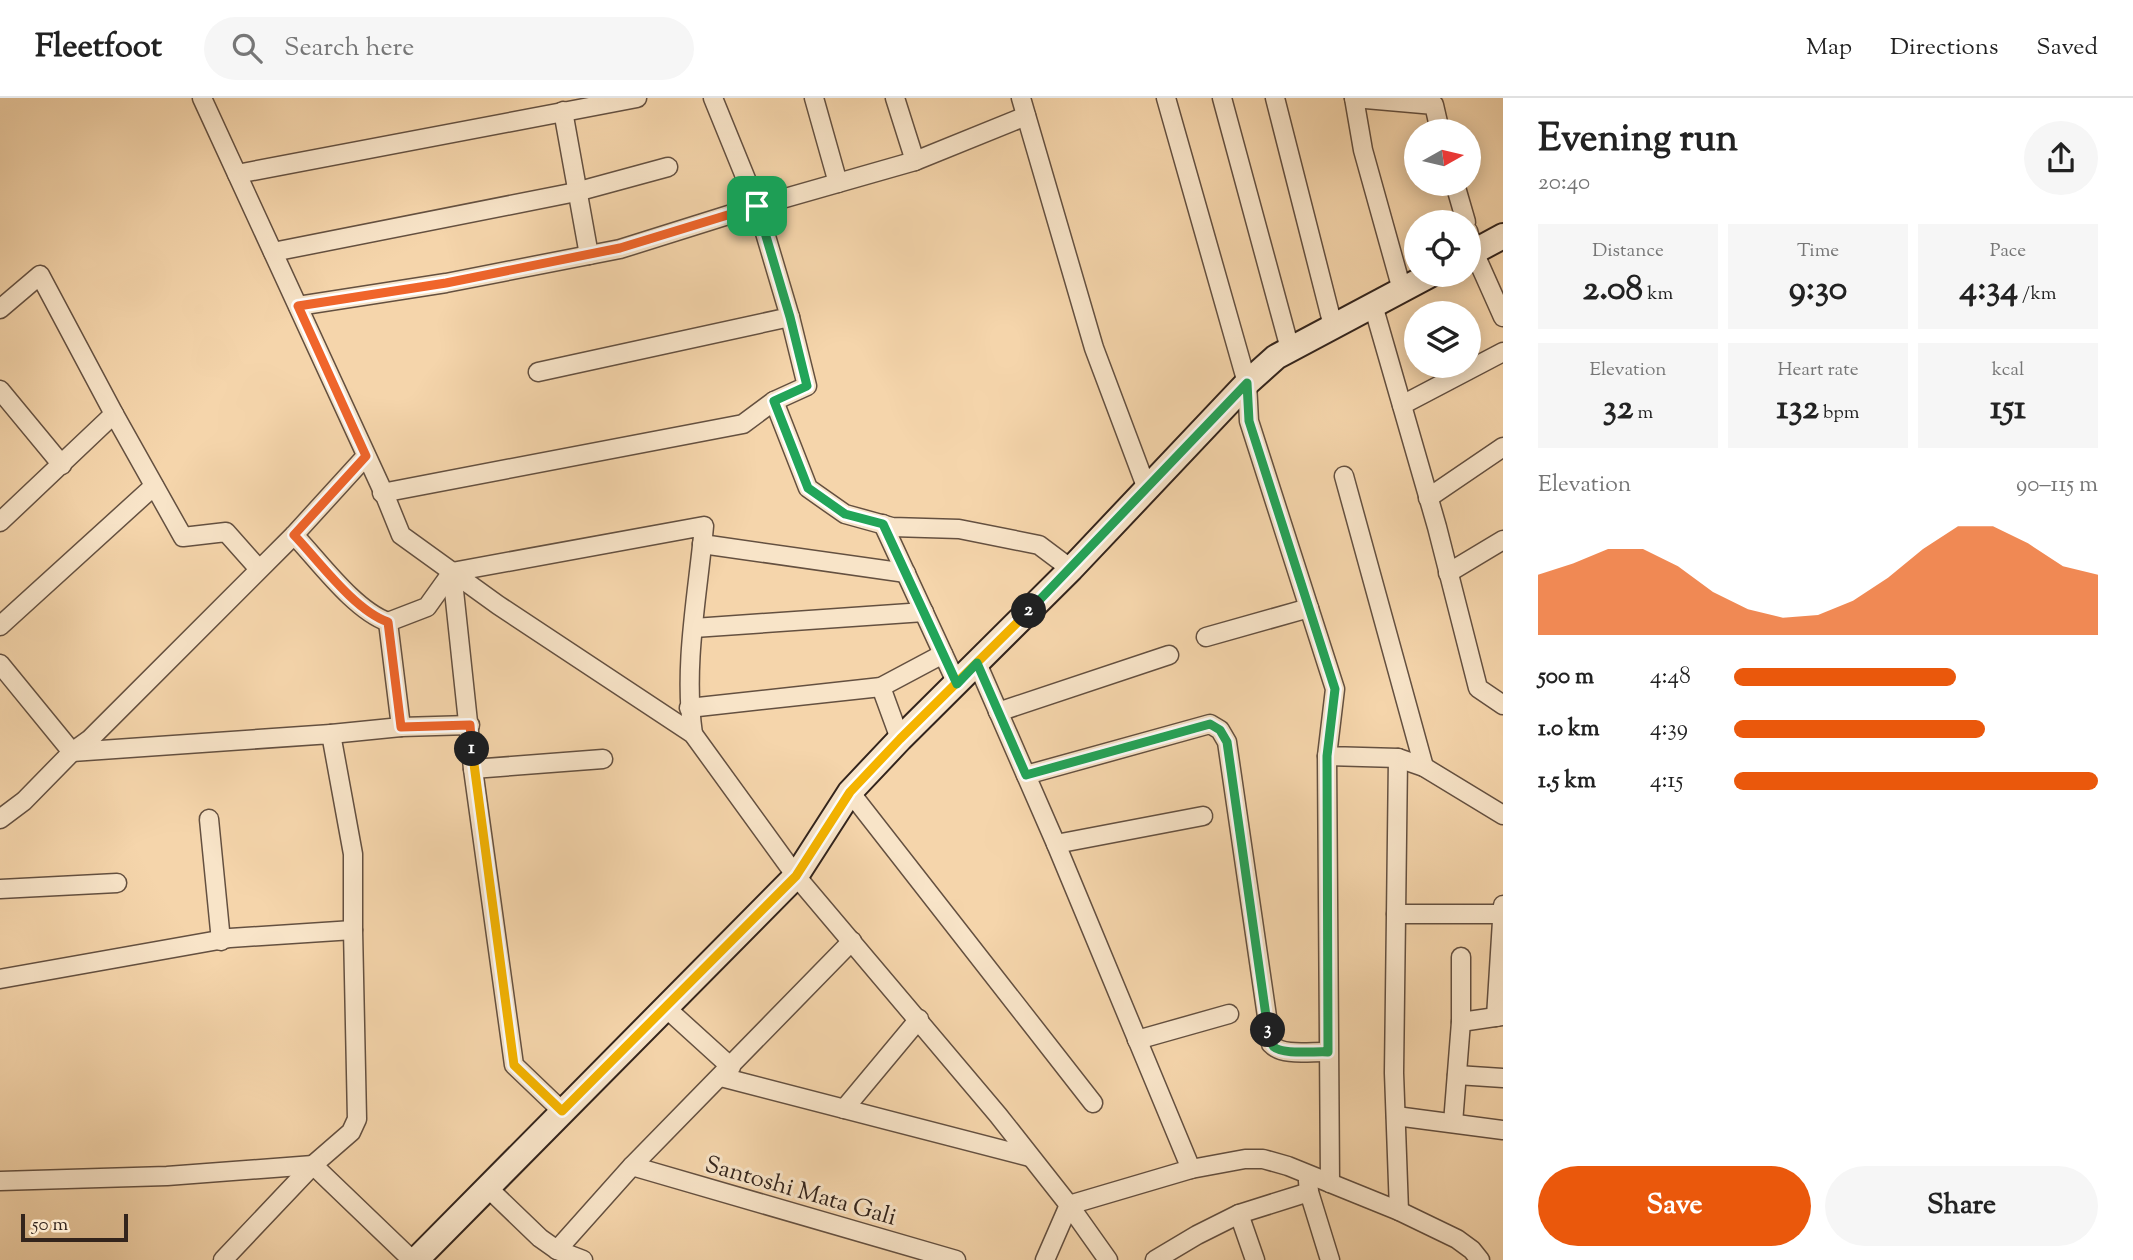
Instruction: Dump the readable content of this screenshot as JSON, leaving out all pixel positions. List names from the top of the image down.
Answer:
{
  "streets": {
    "street": ["Santoshi Mata Gali"]
  },
  "scale_bar": "50 m",
  "north": "right",
  "page": {
    "header": "Fleetfoot",
    "search": "Search here",
    "nav": ["Map", "Directions", "Saved"],
    "heading": ["Evening run", "20:40"],
    "stats": [
      ["Distance", "2.08 km"],
      ["Time", "9:30"],
      ["Pace", "4:34 /km"],
      ["Elevation", "32 m"],
      ["Heart rate", "132 bpm"],
      ["kcal", "151"]
    ],
    "chart": ["Elevation", "90–115 m"],
    "pins": ["2", "1", "3"],
    "list": [
      {
        "name": "500 m",
        "note": "4:48"
      },
      {
        "name": "1.0 km",
        "note": "4:39"
      },
      {
        "name": "1.5 km",
        "note": "4:15"
      }
    ],
    "buttons": ["Save", "Share"],
    "scale": "50 m"
  }
}
